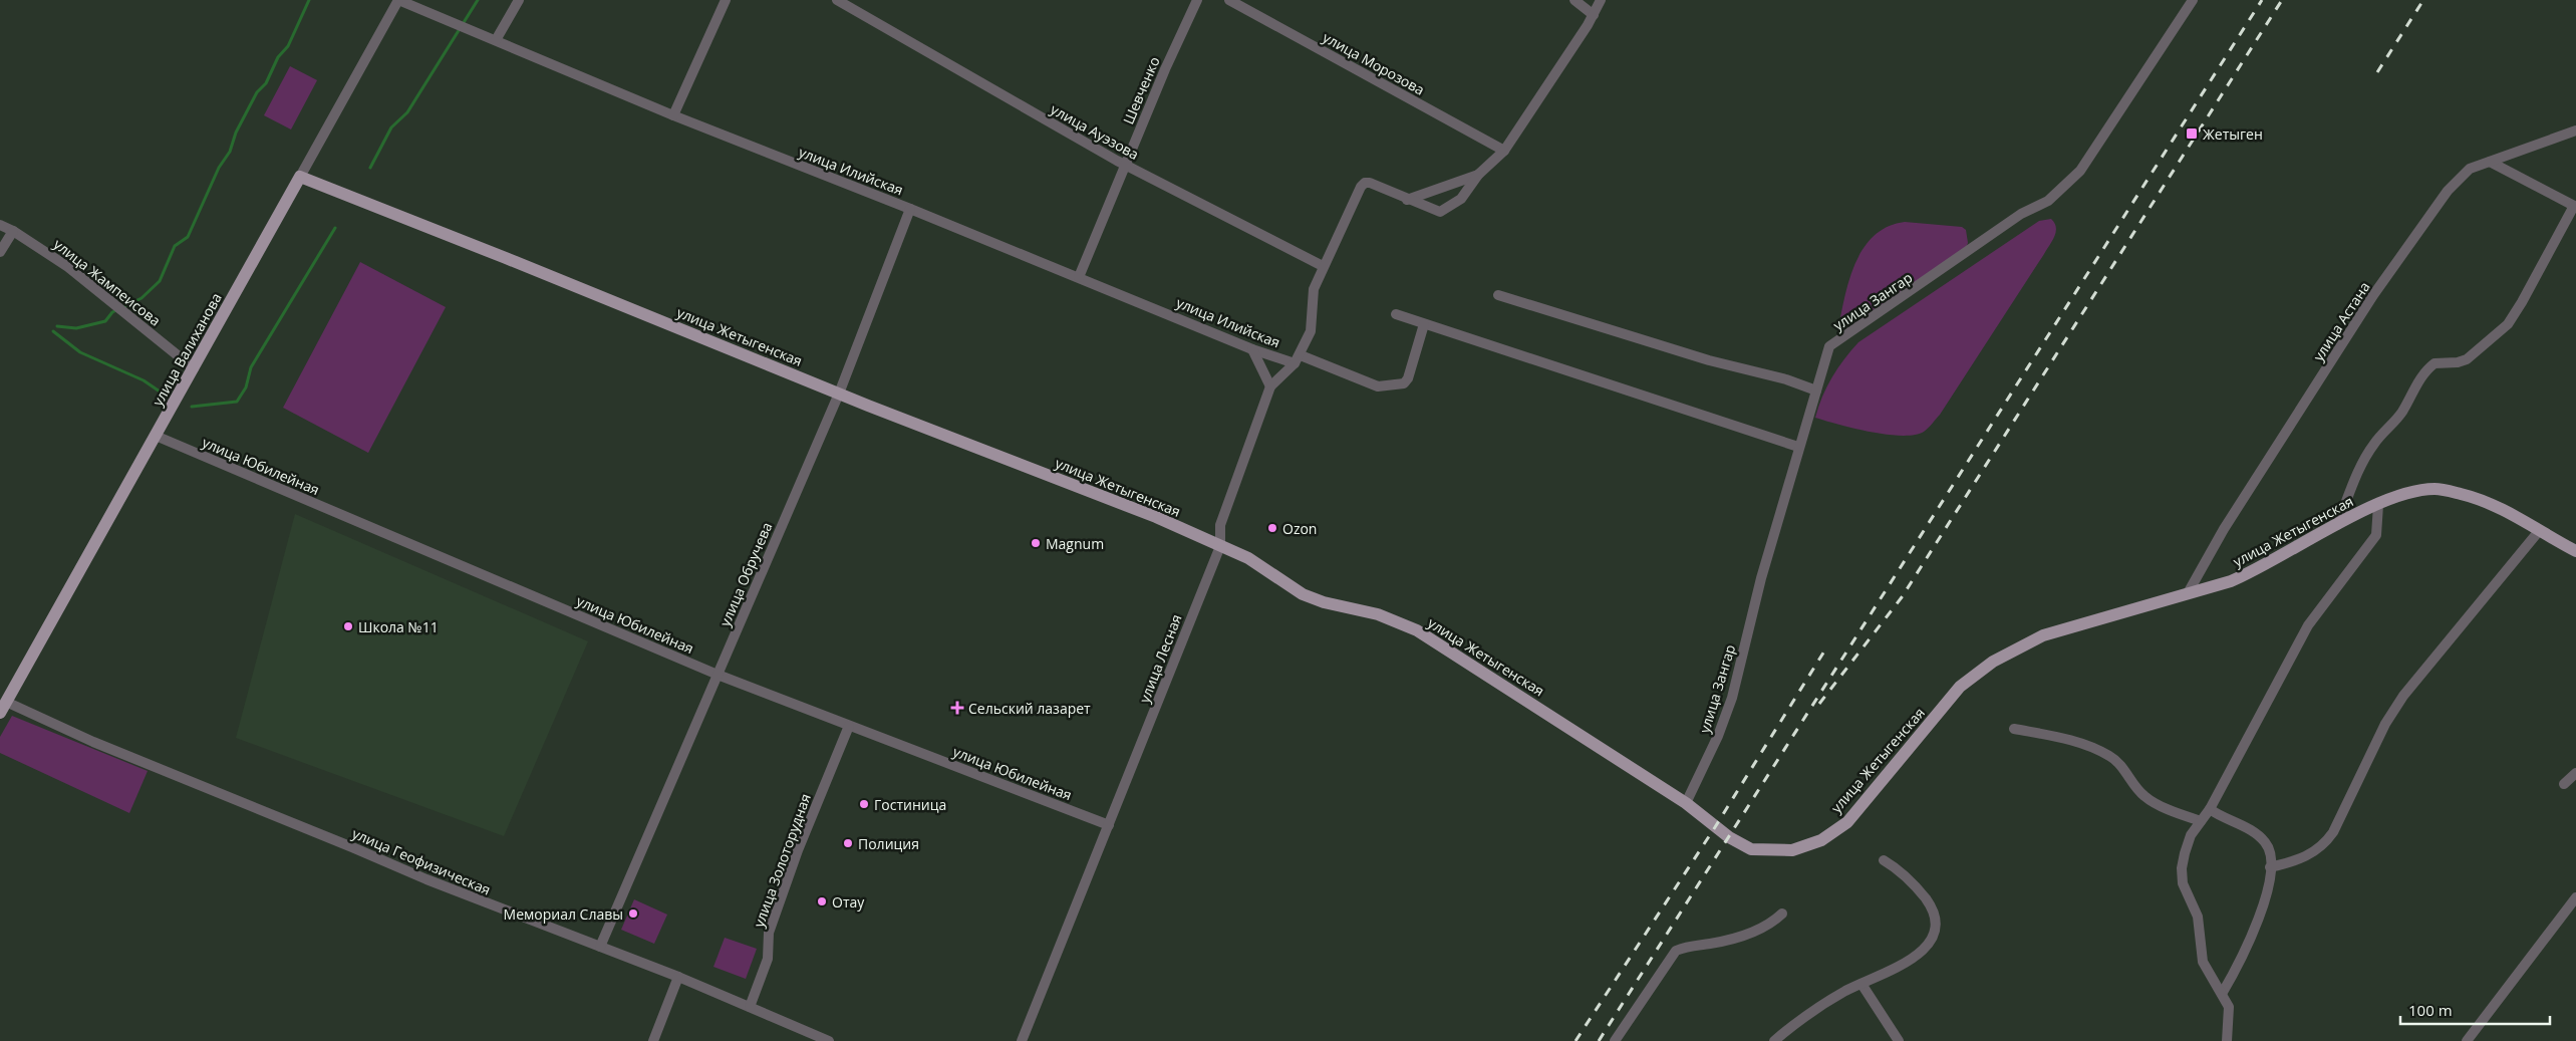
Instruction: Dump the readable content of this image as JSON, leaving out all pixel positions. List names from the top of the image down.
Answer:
{
  "streets": {
    "main road": ["улица Жетыгенская", "улица Валиханова"],
    "street": [
      "улица Морозова",
      "Шевченко",
      "улица Ауэзова",
      "улица Илийская",
      "улица Жампеисова",
      "улица Зангар",
      "улица Астана",
      "улица Юбилейная",
      "улица Обручева",
      "улица Лесная",
      "улица Золоторудная",
      "улица Геофизическая"
    ]
  },
  "crossings": [
    ["Шевченко", "улица Ауэзова"],
    ["Шевченко", "улица Илийская"],
    ["улица Ауэзова", "улица Лесная"],
    ["улица Илийская", "улица Валиханова"],
    ["улица Илийская", "улица Обручева"],
    ["улица Илийская", "улица Лесная"],
    ["улица Жампеисова", "улица Валиханова"],
    ["улица Зангар", "улица Жетыгенская"],
    ["улица Астана", "улица Жетыгенская"],
    ["улица Жетыгенская", "улица Валиханова"],
    ["улица Жетыгенская", "улица Обручева"],
    ["улица Жетыгенская", "улица Лесная"],
    ["улица Валиханова", "улица Юбилейная"],
    ["улица Валиханова", "улица Геофизическая"],
    ["улица Юбилейная", "улица Обручева"],
    ["улица Юбилейная", "улица Лесная"],
    ["улица Юбилейная", "улица Золоторудная"],
    ["улица Обручева", "улица Геофизическая"],
    ["улица Золоторудная", "улица Геофизическая"]
  ],
  "places": {
    "transit": ["Жетыген"],
    "other": [
      "Ozon",
      "Magnum",
      "Школа №11",
      "Гостиница",
      "Полиция",
      "Отау",
      "Мемориал Славы"
    ],
    "health": ["Сельский лазарет"]
  },
  "scale_bar": "100 m"
}
